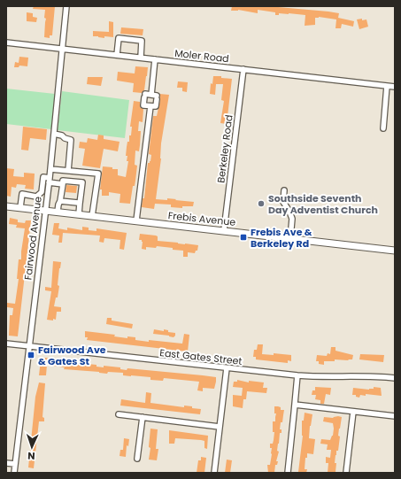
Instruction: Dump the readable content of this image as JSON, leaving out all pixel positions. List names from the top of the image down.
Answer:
{
  "streets": {
    "main road": ["Frebis Avenue"],
    "street": [
      "Moler Road",
      "Berkeley Road",
      "Fairwood Avenue",
      "East Gates Street"
    ]
  },
  "crossings": [
    ["Moler Road", "Berkeley Road"],
    ["Moler Road", "Fairwood Avenue"],
    ["Berkeley Road", "Frebis Avenue"],
    ["Frebis Avenue", "Fairwood Avenue"],
    ["Fairwood Avenue", "East Gates Street"]
  ],
  "places": {
    "other": ["Southside Seventh Day Adventist Church"],
    "transit": ["Frebis Ave & Berkeley Rd", "Fairwood Ave & Gates St"]
  },
  "north": "bottom"
}
